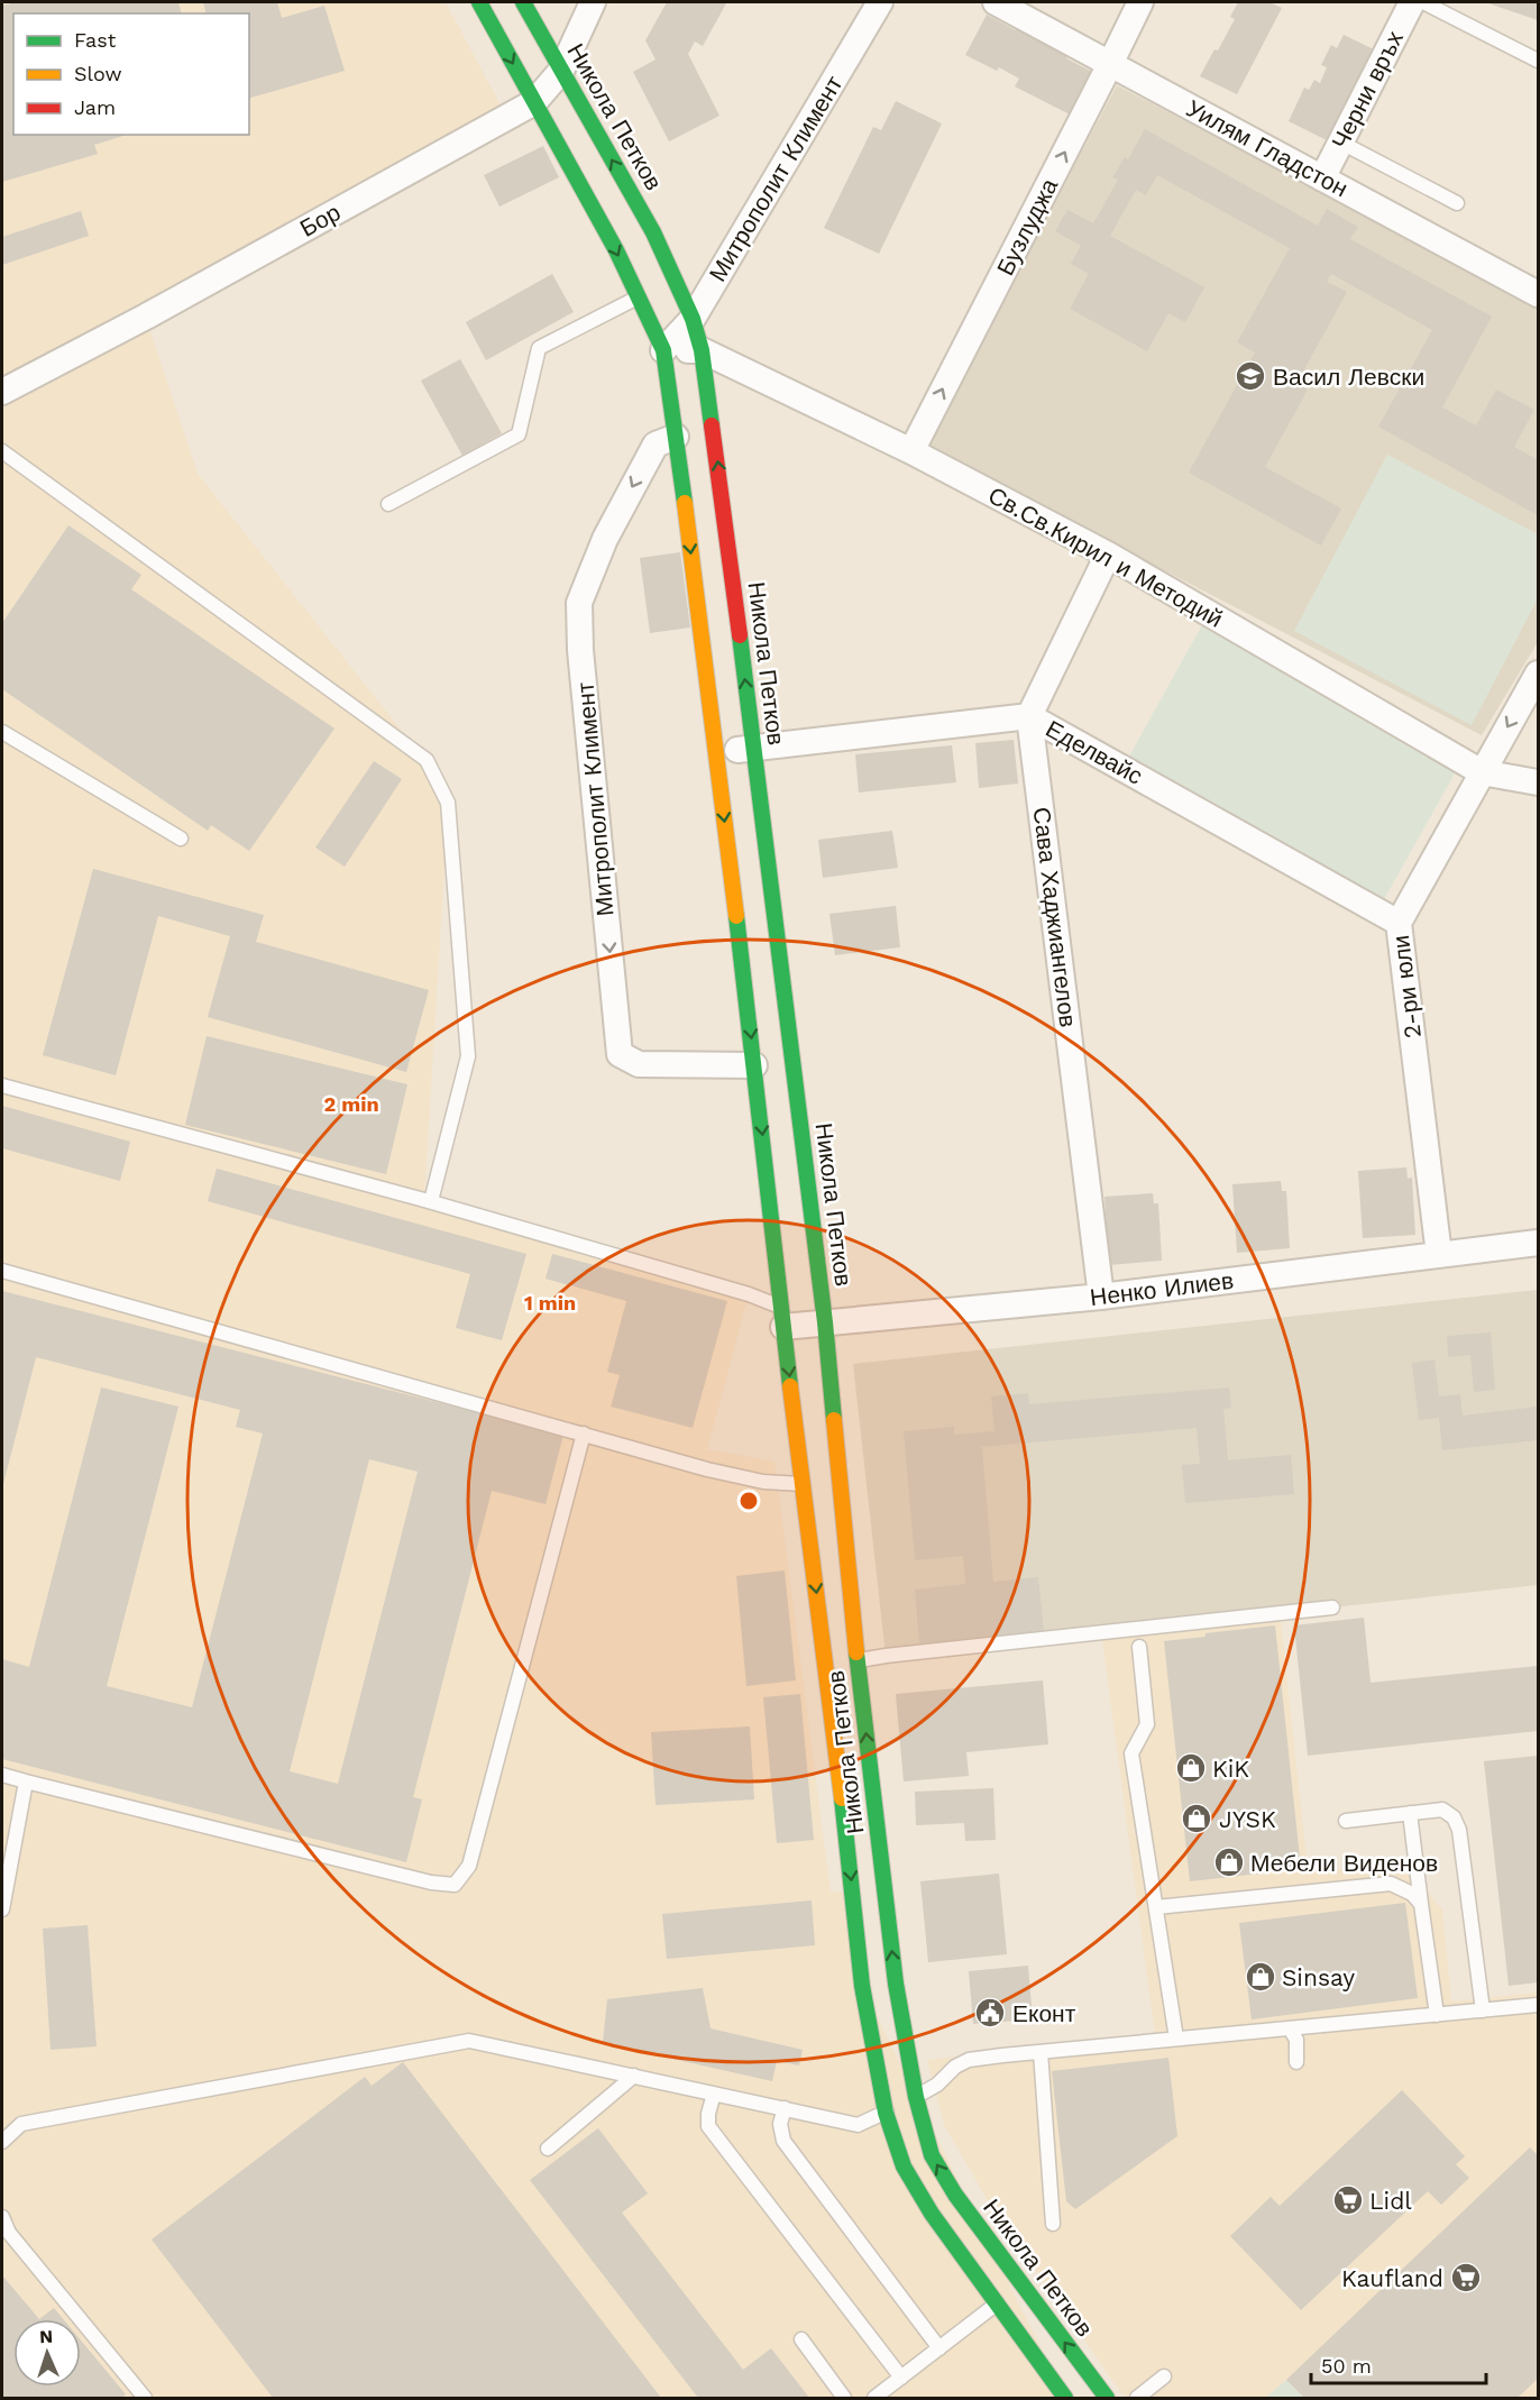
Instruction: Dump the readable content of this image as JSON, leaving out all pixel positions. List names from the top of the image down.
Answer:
{
  "streets": {
    "main road": ["Никола Петков"],
    "street": [
      "Черни връх",
      "Уилям Гладстон",
      "Митрополит Климент",
      "Бор",
      "Бузлуджа",
      "Св.Св.Кирил и Методий",
      "Еделвайс",
      "Сава Хаджиангелов",
      "2-ри юли",
      "Ненко Илиев"
    ]
  },
  "crossings": [
    ["Черни връх", "Уилям Гладстон"],
    ["Никола Петков", "Митрополит Климент"],
    ["Никола Петков", "Бор"],
    ["Никола Петков", "Св.Св.Кирил и Методий"],
    ["Никола Петков", "Еделвайс"],
    ["Никола Петков", "Ненко Илиев"],
    ["Уилям Гладстон", "Бузлуджа"],
    ["Митрополит Климент", "Св.Св.Кирил и Методий"],
    ["Бузлуджа", "Св.Св.Кирил и Методий"],
    ["Св.Св.Кирил и Методий", "2-ри юли"],
    ["Еделвайс", "Сава Хаджиангелов"],
    ["Еделвайс", "2-ри юли"],
    ["Сава Хаджиангелов", "Ненко Илиев"],
    ["2-ри юли", "Ненко Илиев"]
  ],
  "one_way": ["Митрополит Климент", "Бузлуджа"],
  "places": {
    "school or university": ["Васил Левски"],
    "shop": [
      "KiK",
      "JYSK",
      "Мебели Виденов",
      "Sinsay"
    ],
    "public building": ["Еконт"],
    "supermarket": ["Lidl", "Kaufland"]
  },
  "legend": ["Fast", "Slow", "Jam"],
  "scale_bar": "50 m",
  "north": "top",
  "rings": ["2 min", "1 min"]
}
